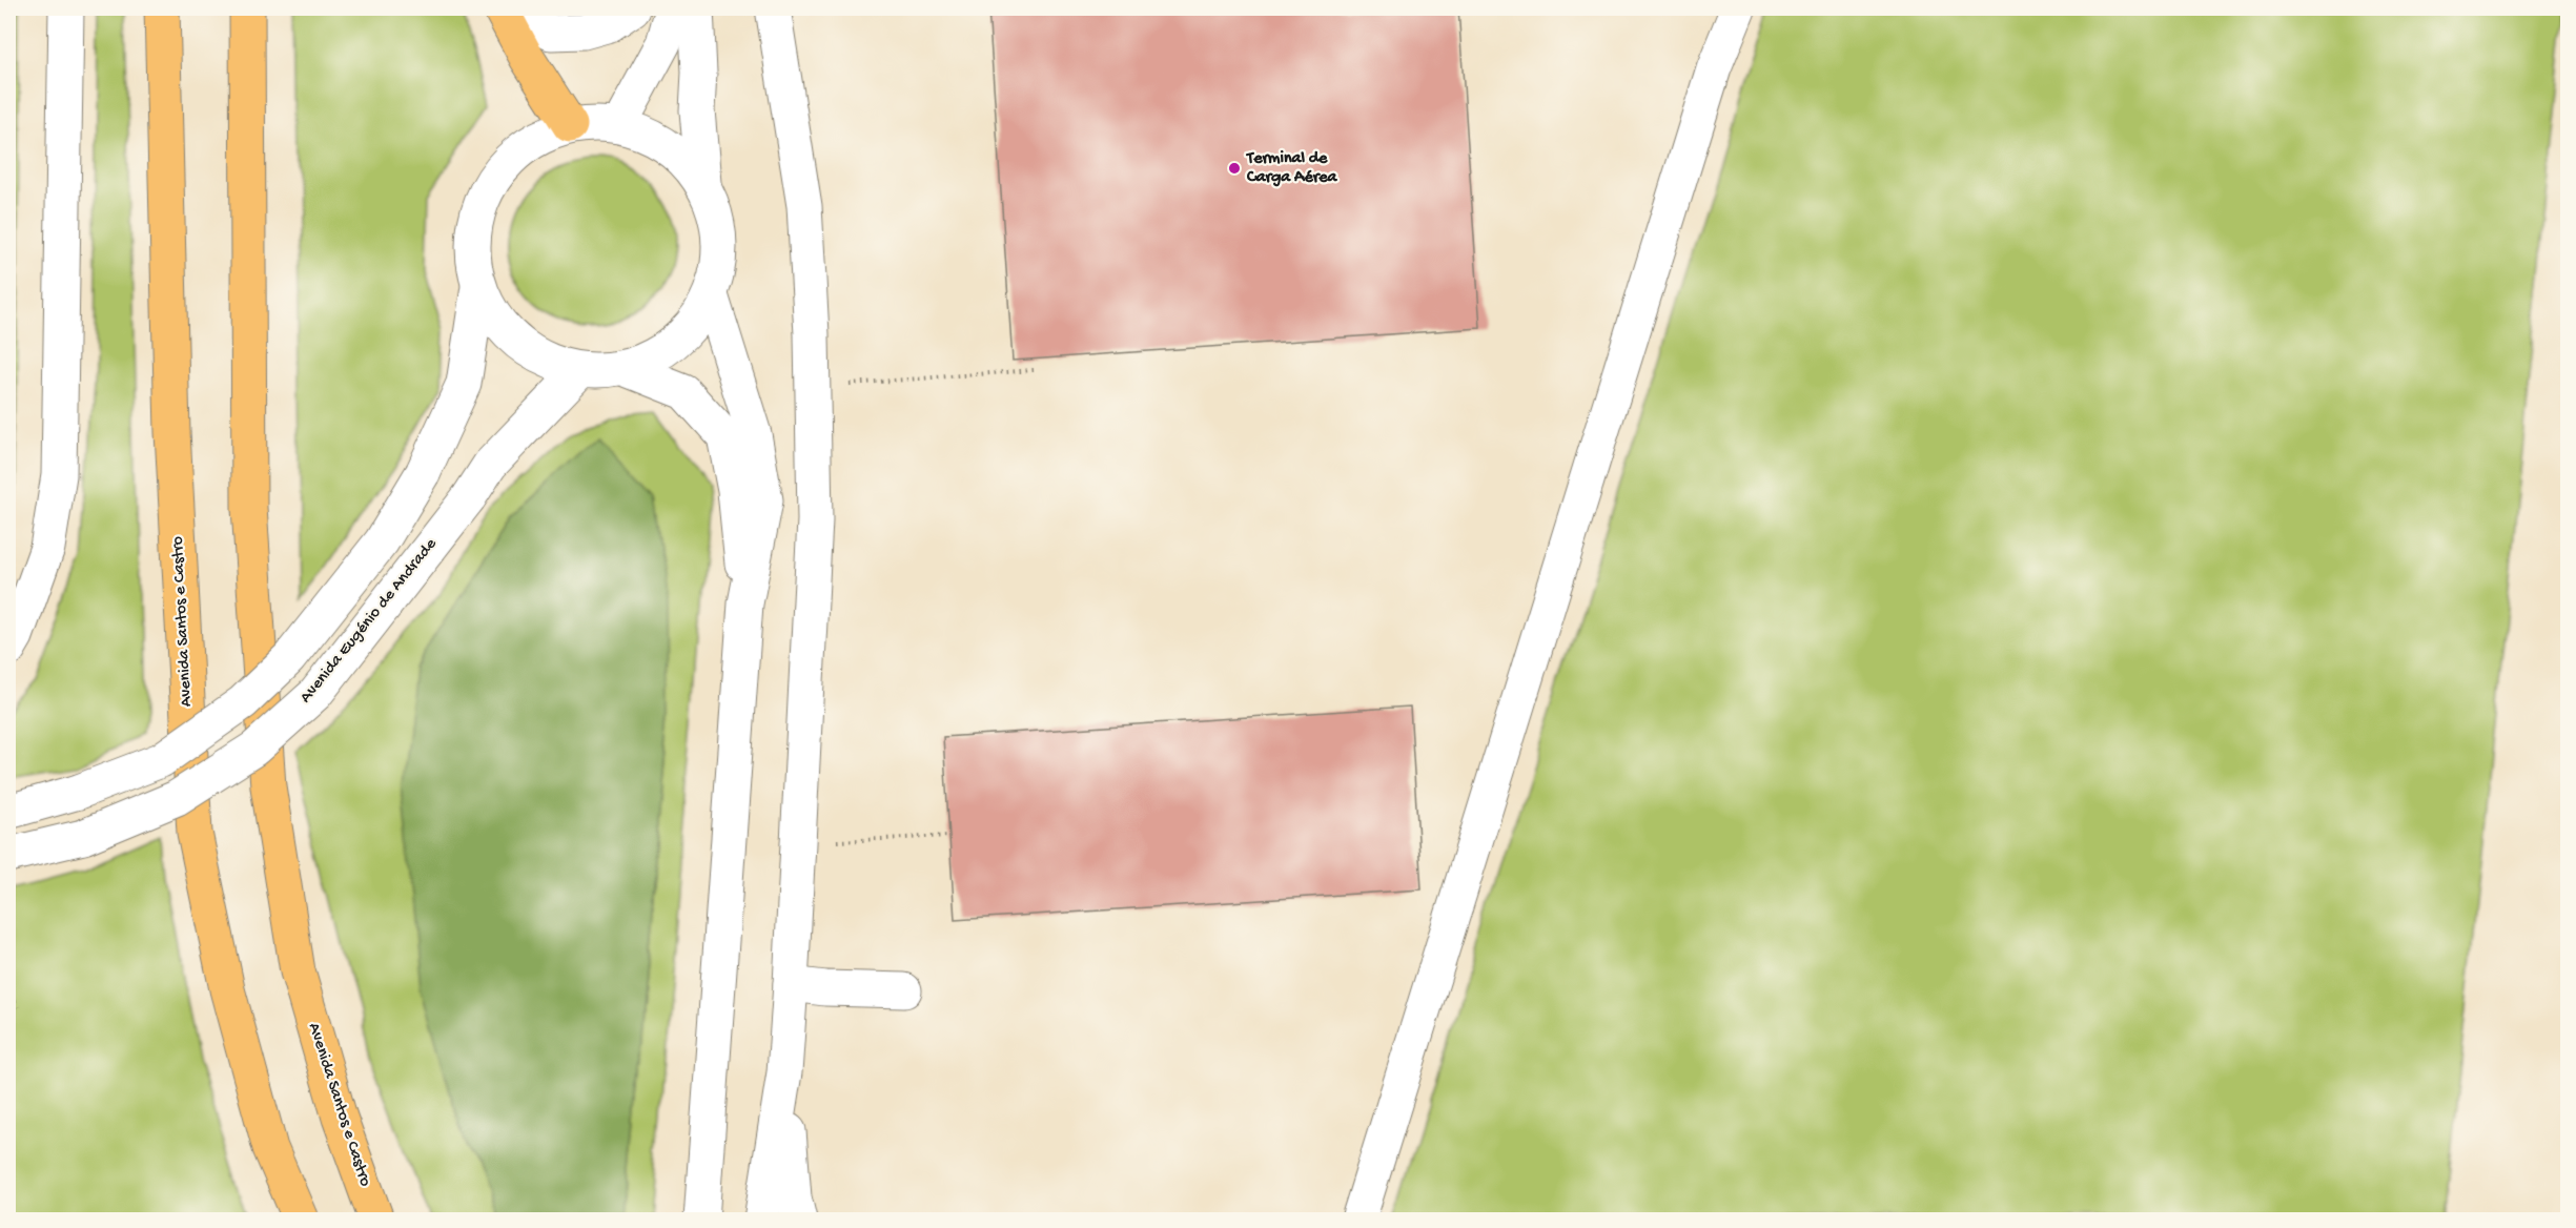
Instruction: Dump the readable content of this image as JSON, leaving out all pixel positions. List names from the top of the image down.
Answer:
{
  "streets": {
    "main road": ["Avenida Santos e Castro"],
    "street": ["Avenida Eugénio de Andrade"]
  },
  "places": ["Terminal de Carga Aérea"]
}
